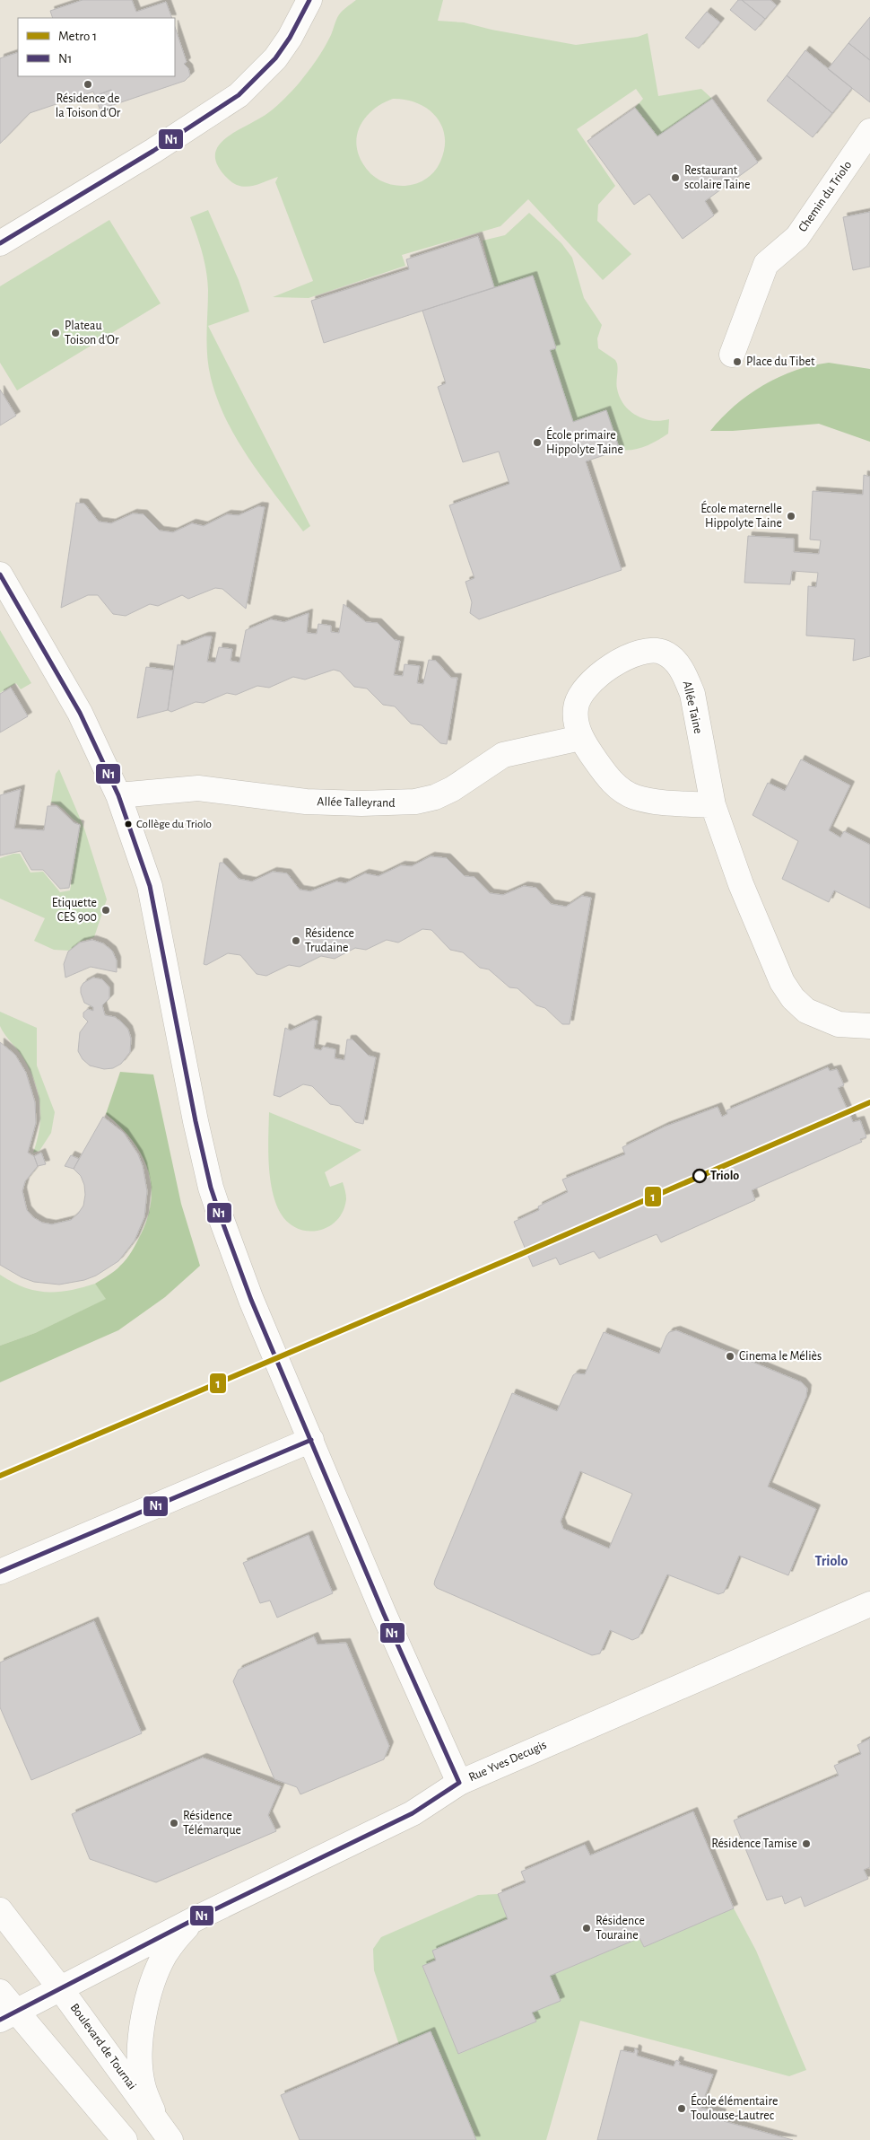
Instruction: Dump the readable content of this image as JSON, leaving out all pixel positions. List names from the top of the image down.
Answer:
{
  "streets": {
    "street": [
      "Chemin du Triolo",
      "Allée Taine",
      "Allée Talleyrand",
      "Rue Yves Decugis",
      "Boulevard de Tournai"
    ]
  },
  "crossings": [
    ["Allée Taine", "Allée Talleyrand"],
    ["Rue Yves Decugis", "Boulevard de Tournai"]
  ],
  "districts": ["Triolo"],
  "places": [
    "Résidence de la Toison d'Or",
    "Restaurant scolaire Taine",
    "Plateau Toison d'Or",
    "Place du Tibet",
    "École primaire Hippolyte Taine",
    "École maternelle Hippolyte Taine",
    "Collège du Triolo",
    "Etiquette CES 900",
    "Résidence Trudaine",
    "Triolo",
    "Cinema le Méliès",
    "Résidence Télémarque",
    "Résidence Tamise",
    "Résidence Touraine",
    "École élémentaire Toulouse-Lautrec"
  ],
  "lines": ["transit line N1", "metro line 1"],
  "legend": ["Metro 1", "N1"]
}
